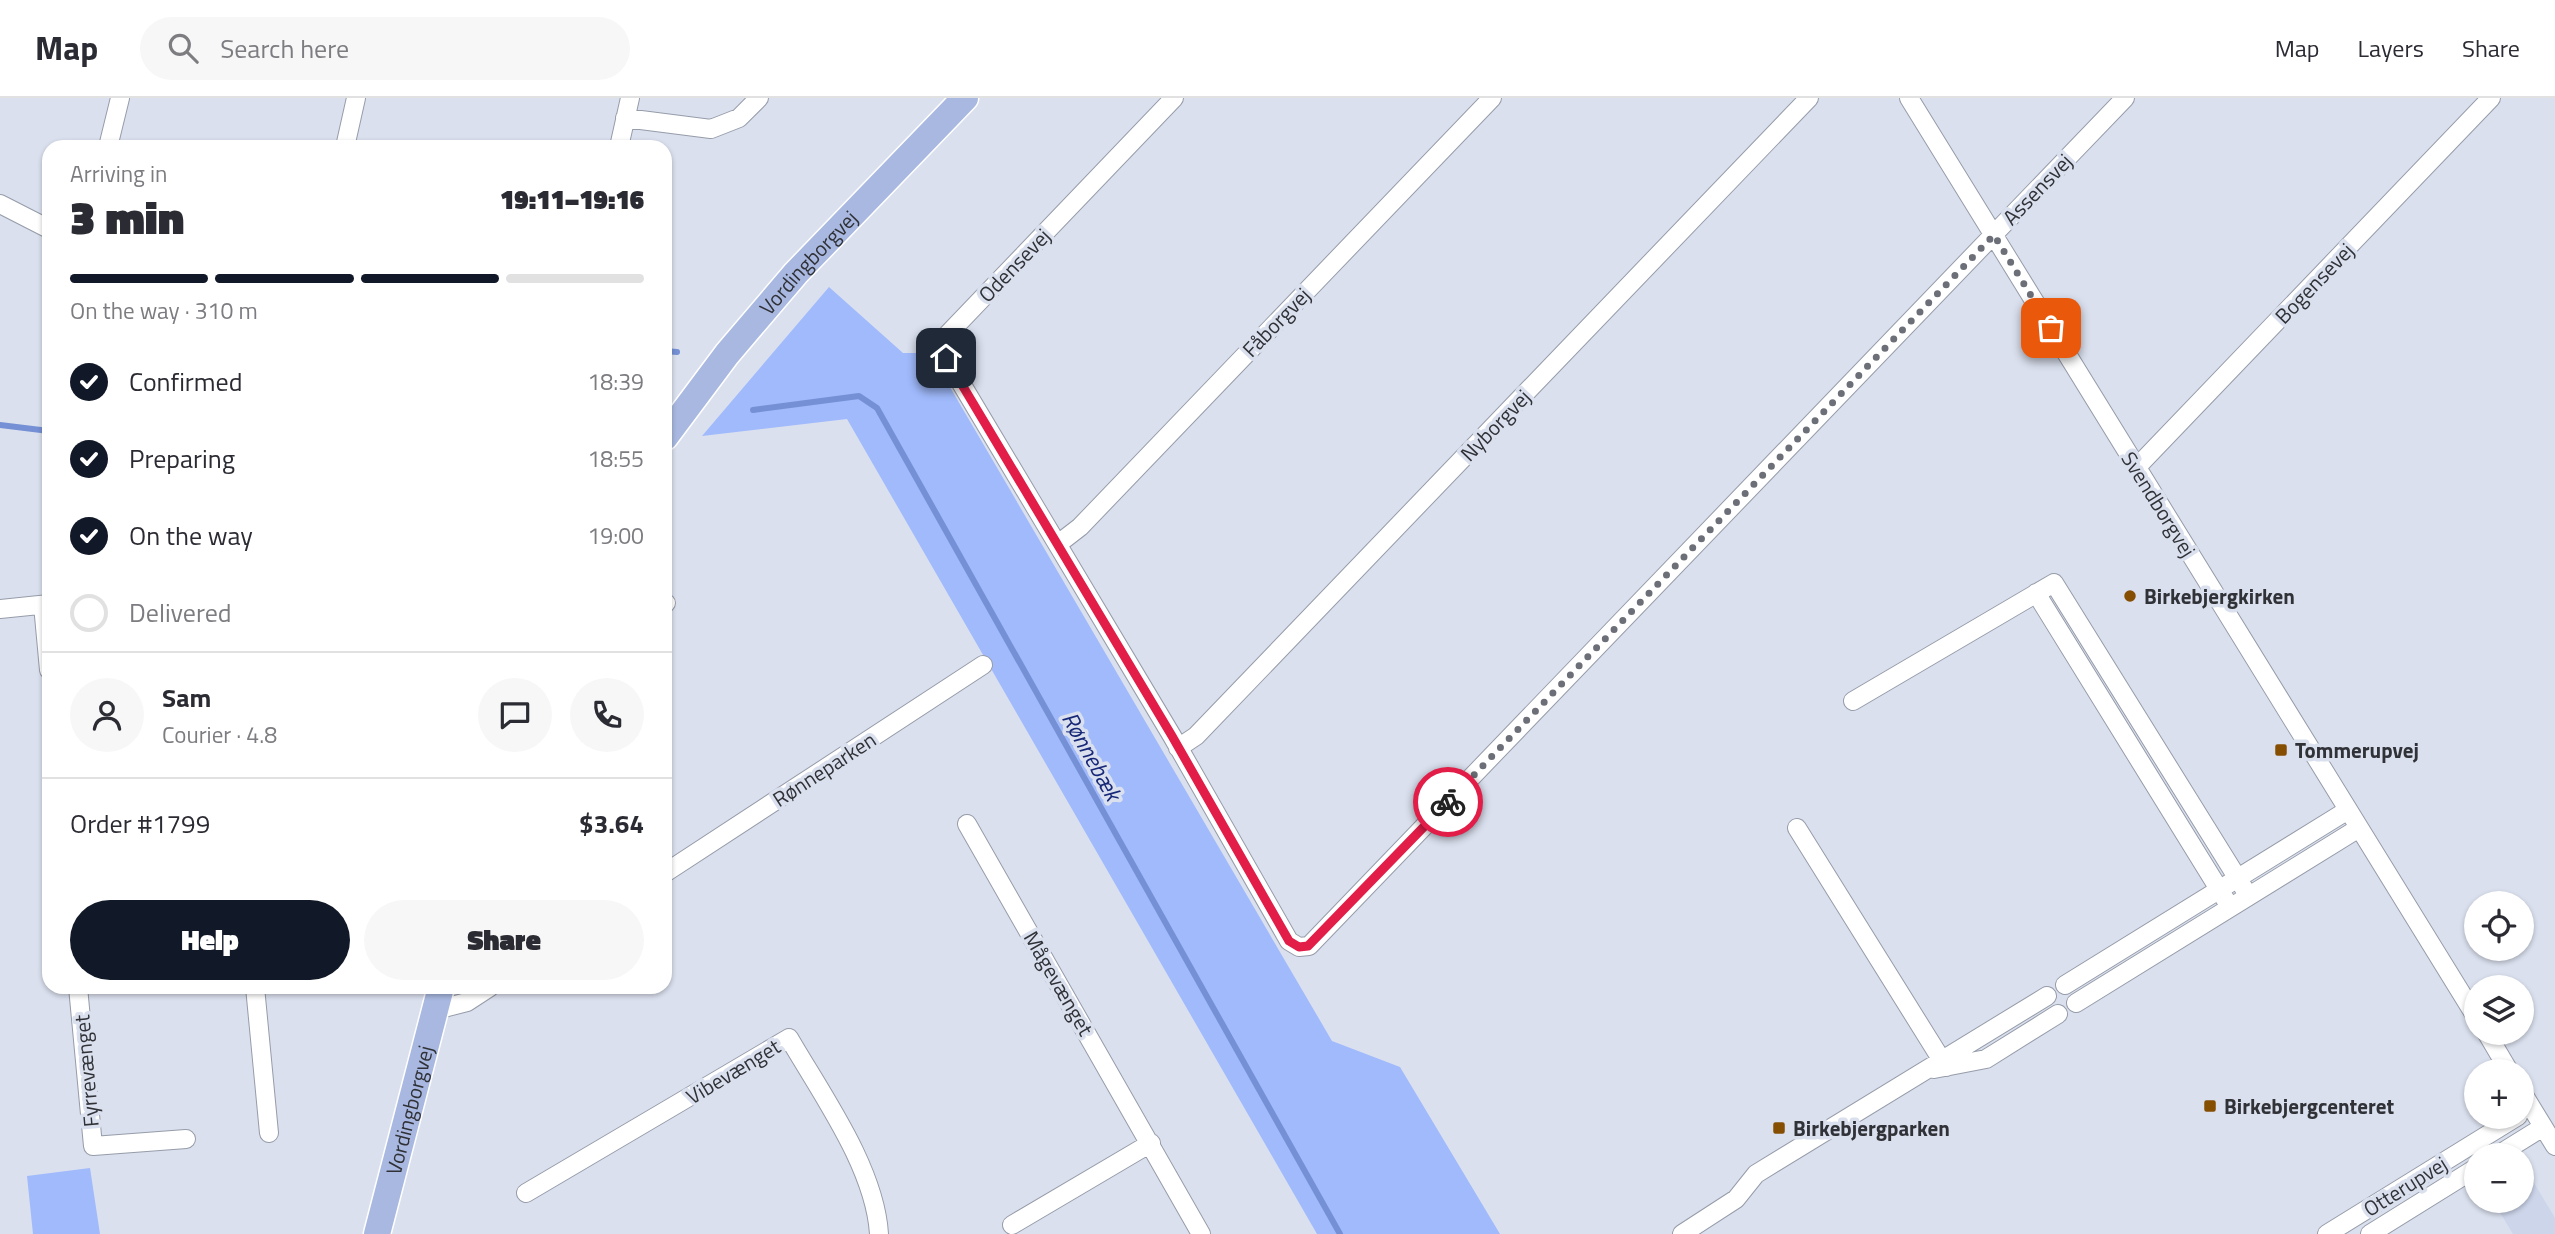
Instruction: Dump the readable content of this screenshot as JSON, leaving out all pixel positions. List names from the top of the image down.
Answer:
{
  "streets": {
    "main road": ["Vordingborgvej"],
    "street": [
      "Assensvej",
      "Odensevej",
      "Bogensevej",
      "Fåborgvej",
      "Nyborgvej",
      "Svendborgvej",
      "Rønneparken",
      "Mågevænget",
      "Fyrrevænget",
      "Vibevænget",
      "Otterupvej"
    ]
  },
  "crossings": [
    ["Assensvej", "Odensevej"],
    ["Assensvej", "Svendborgvej"],
    ["Odensevej", "Fåborgvej"],
    ["Odensevej", "Nyborgvej"],
    ["Bogensevej", "Svendborgvej"]
  ],
  "water": ["Rønnebæk"],
  "places": {
    "other": ["Birkebjergkirken"],
    "transit": ["Tommerupvej", "Birkebjergcenteret", "Birkebjergparken"]
  },
  "page": {
    "header": "Map",
    "search": "Search here",
    "nav": ["Map", "Layers", "Share"],
    "heading": ["3 min", "Arriving in", "19:11–19:16"],
    "panel": [
      "Sam",
      "Courier · 4.8",
      "Order #1799",
      "$3.64"
    ],
    "bar": "On the way · 310 m",
    "list": [
      ["Confirmed", "18:39"],
      ["Preparing", "18:55"],
      ["On the way", "19:00"],
      "Delivered"
    ],
    "buttons": ["Help", "Share"],
    "map_buttons": ["+", "−"]
  }
}
